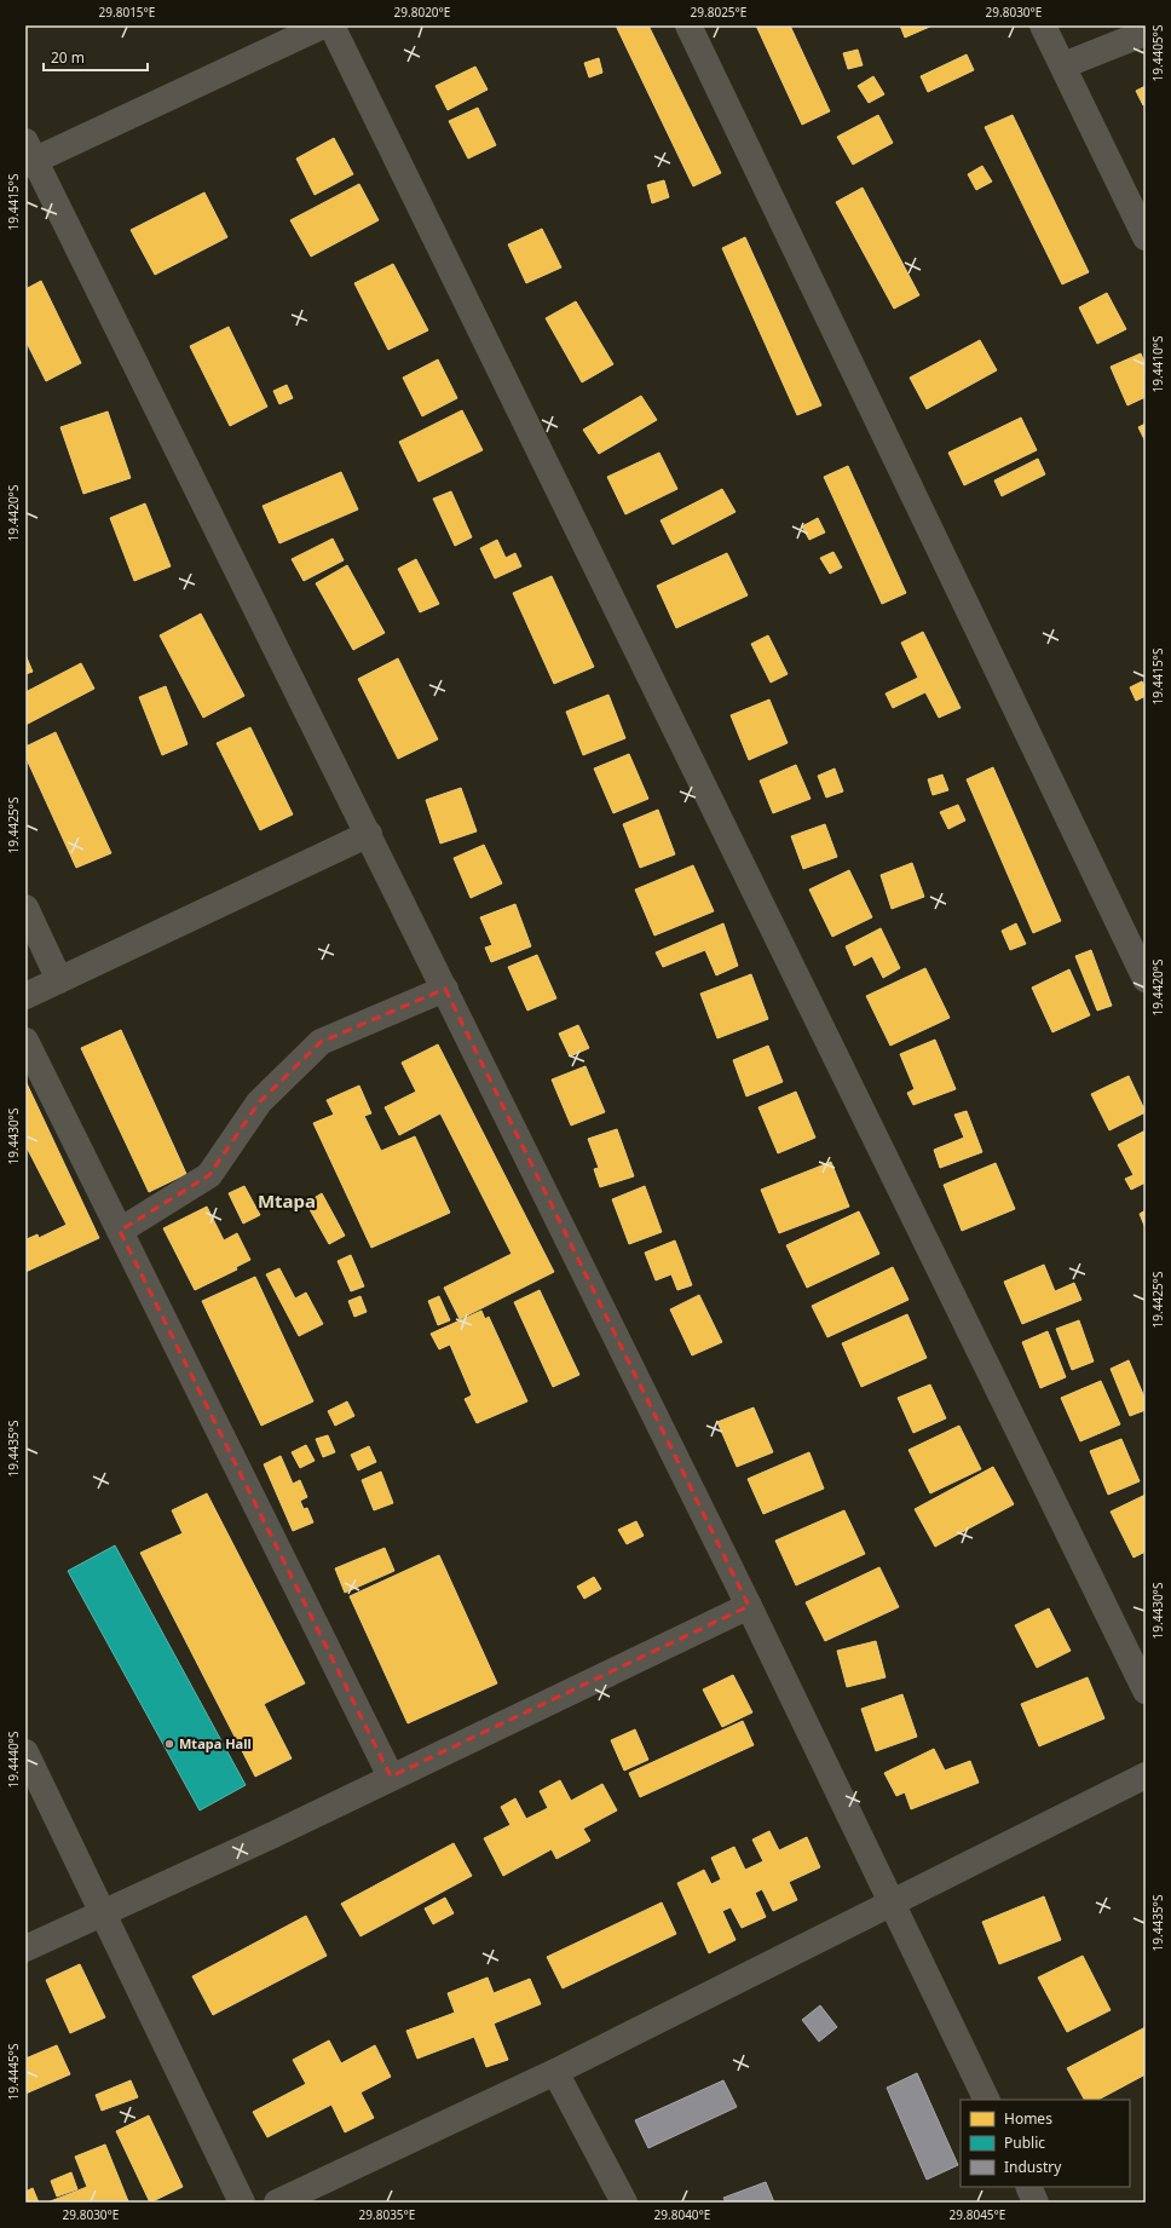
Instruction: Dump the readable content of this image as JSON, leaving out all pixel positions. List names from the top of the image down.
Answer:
{
  "districts": ["Mtapa"],
  "places": ["Mtapa Hall"],
  "legend": ["Homes", "Public", "Industry"],
  "scale_bar": "20 m",
  "coordinates": [
    "29.8015°E",
    "29.8020°E",
    "29.8025°E",
    "29.8030°E",
    "19.4405°S",
    "19.4415°S",
    "19.4410°S",
    "19.4420°S",
    "19.4425°S",
    "19.4430°S",
    "19.4435°S",
    "19.4440°S",
    "19.4445°S",
    "29.8035°E",
    "29.8040°E",
    "29.8045°E"
  ]
}
